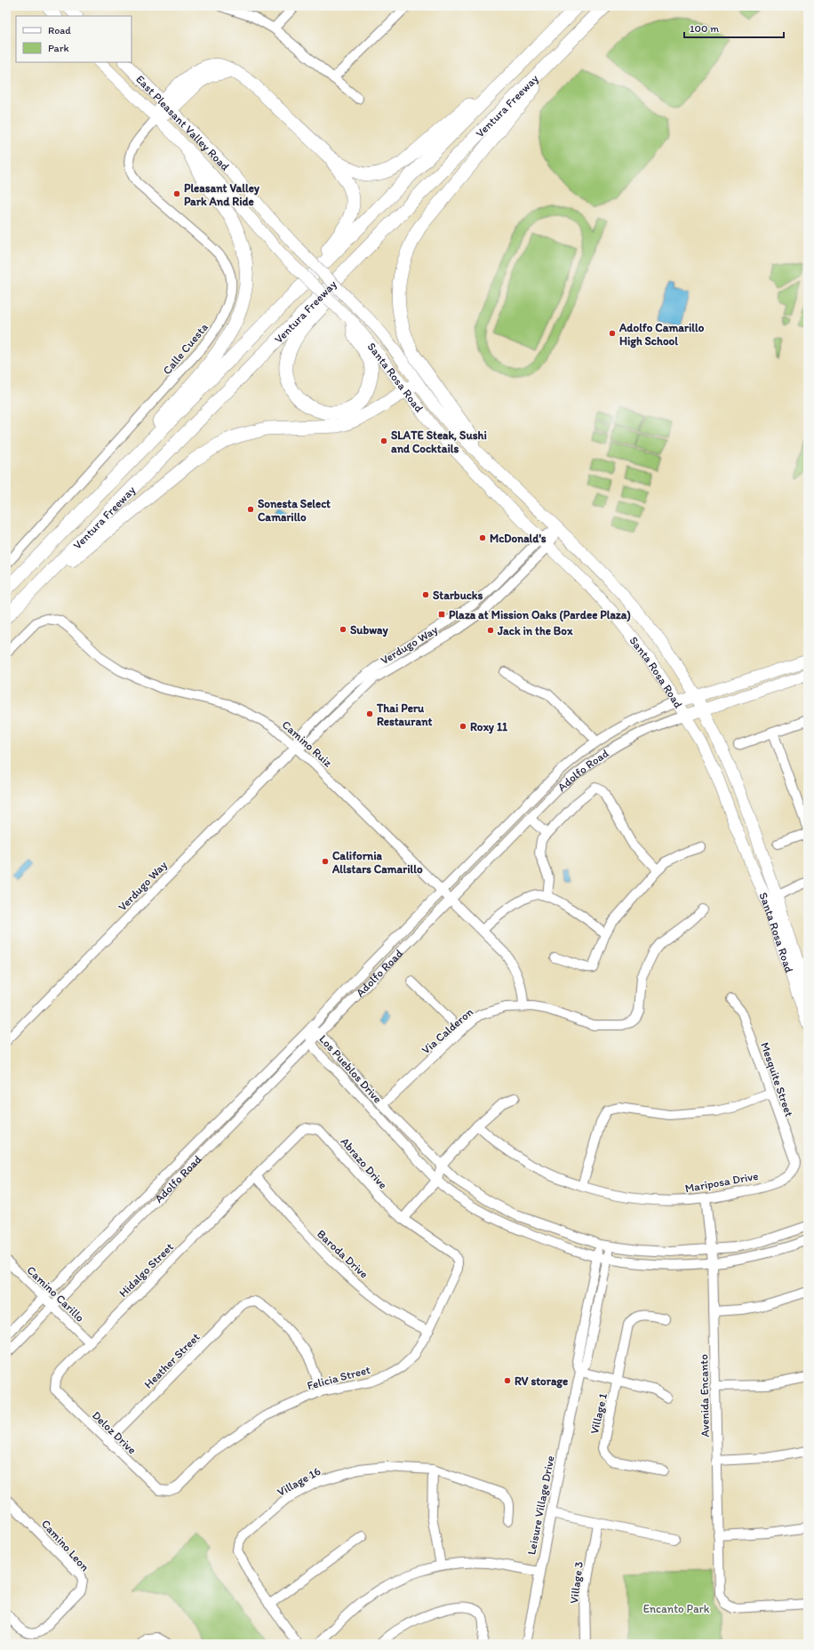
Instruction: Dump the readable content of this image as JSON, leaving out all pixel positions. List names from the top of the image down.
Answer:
{
  "streets": {
    "highway": ["Ventura Freeway"],
    "main road": ["East Pleasant Valley Road", "Santa Rosa Road", "Adolfo Road"],
    "street": [
      "Calle Cuesta",
      "Verdugo Way",
      "Camino Ruiz",
      "Via Calderon",
      "Los Pueblos Drive",
      "Mesquite Street",
      "Abrazo Drive",
      "Mariposa Drive",
      "Baroda Drive",
      "Hidalgo Street",
      "Camino Carillo",
      "Heather Street",
      "Felicia Street",
      "Avenida Encanto",
      "Village 1",
      "Deloz Drive",
      "Village 16",
      "Leisure Village Drive",
      "Camino Leon",
      "Village 3"
    ]
  },
  "crossings": [
    ["East Pleasant Valley Road", "Calle Cuesta"],
    ["East Pleasant Valley Road", "Santa Rosa Road"],
    ["Santa Rosa Road", "Verdugo Way"],
    ["Santa Rosa Road", "Adolfo Road"],
    ["Verdugo Way", "Camino Ruiz"],
    ["Camino Ruiz", "Adolfo Road"],
    ["Camino Ruiz", "Via Calderon"],
    ["Adolfo Road", "Los Pueblos Drive"],
    ["Adolfo Road", "Camino Carillo"],
    ["Via Calderon", "Los Pueblos Drive"],
    ["Los Pueblos Drive", "Avenida Encanto"],
    ["Los Pueblos Drive", "Leisure Village Drive"],
    ["Mesquite Street", "Mariposa Drive"],
    ["Abrazo Drive", "Baroda Drive"],
    ["Abrazo Drive", "Hidalgo Street"],
    ["Abrazo Drive", "Felicia Street"],
    ["Mariposa Drive", "Avenida Encanto"],
    ["Baroda Drive", "Hidalgo Street"],
    ["Baroda Drive", "Felicia Street"],
    ["Hidalgo Street", "Camino Carillo"],
    ["Hidalgo Street", "Deloz Drive"],
    ["Heather Street", "Felicia Street"],
    ["Heather Street", "Deloz Drive"],
    ["Felicia Street", "Deloz Drive"],
    ["Village 1", "Leisure Village Drive"]
  ],
  "parks": ["Encanto Park"],
  "places": {
    "other": [
      "Pleasant Valley Park And Ride",
      "Adolfo Camarillo High School",
      "SLATE Steak, Sushi and Cocktails",
      "Sonesta Select Camarillo",
      "McDonald's",
      "Starbucks",
      "Subway",
      "Jack in the Box",
      "Thai Peru Restaurant",
      "Roxy 11",
      "California Allstars Camarillo",
      "RV storage"
    ],
    "transit": ["Plaza at Mission Oaks (Pardee Plaza)"]
  },
  "legend": ["Road", "Park"],
  "scale_bar": "100 m"
}
